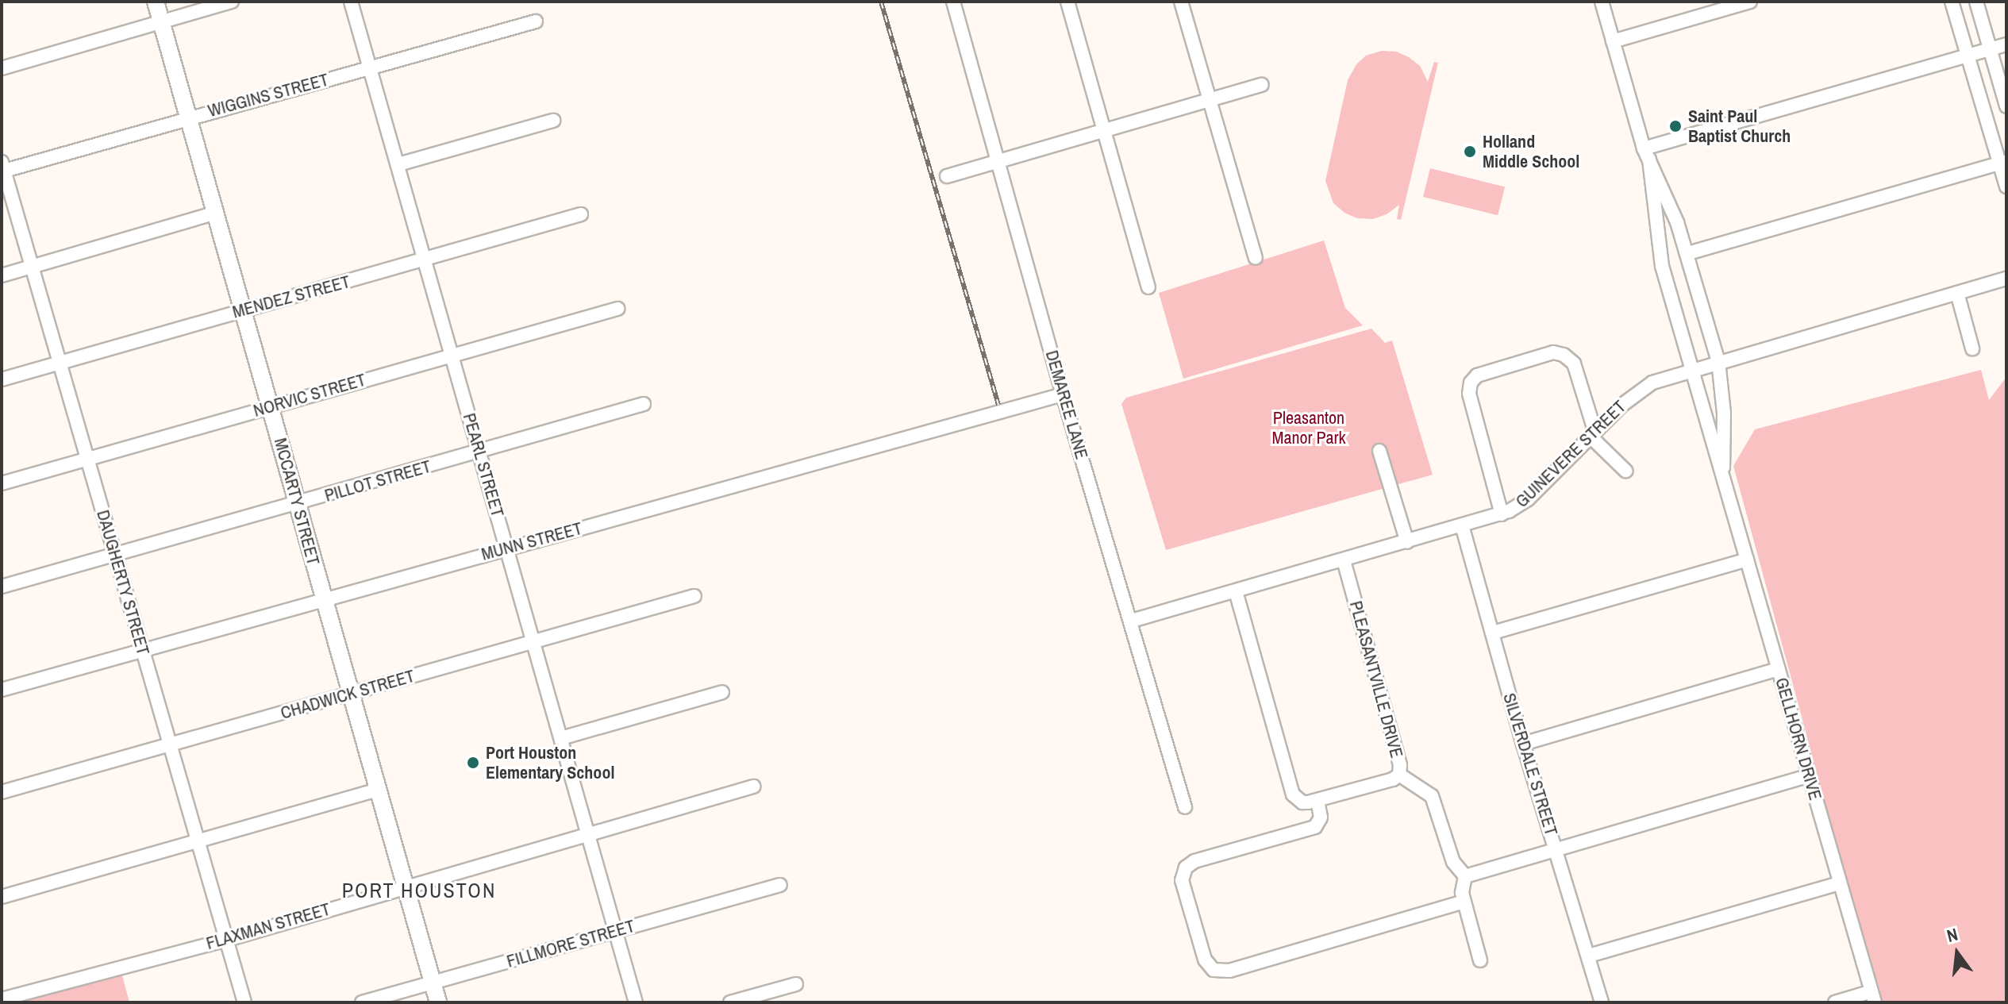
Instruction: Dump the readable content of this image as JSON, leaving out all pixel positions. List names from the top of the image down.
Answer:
{
  "streets": {
    "main road": ["MCCARTY STREET"],
    "street": [
      "WIGGINS STREET",
      "MENDEZ STREET",
      "NORVIC STREET",
      "DEMAREE LANE",
      "GUINEVERE STREET",
      "PEARL STREET",
      "PILLOT STREET",
      "MUNN STREET",
      "DAUGHERTY STREET",
      "PLEASANTVILLE DRIVE",
      "CHADWICK STREET",
      "GELLHORN DRIVE",
      "SILVERDALE STREET",
      "FLAXMAN STREET",
      "FILLMORE STREET"
    ]
  },
  "crossings": [
    ["WIGGINS STREET", "PEARL STREET"],
    ["WIGGINS STREET", "MCCARTY STREET"],
    ["WIGGINS STREET", "DAUGHERTY STREET"],
    ["MENDEZ STREET", "PEARL STREET"],
    ["MENDEZ STREET", "MCCARTY STREET"],
    ["MENDEZ STREET", "DAUGHERTY STREET"],
    ["NORVIC STREET", "PEARL STREET"],
    ["NORVIC STREET", "MCCARTY STREET"],
    ["NORVIC STREET", "DAUGHERTY STREET"],
    ["DEMAREE LANE", "GUINEVERE STREET"],
    ["DEMAREE LANE", "MUNN STREET"],
    ["GUINEVERE STREET", "PLEASANTVILLE DRIVE"],
    ["GUINEVERE STREET", "GELLHORN DRIVE"],
    ["GUINEVERE STREET", "SILVERDALE STREET"],
    ["PEARL STREET", "PILLOT STREET"],
    ["PEARL STREET", "MUNN STREET"],
    ["PEARL STREET", "CHADWICK STREET"],
    ["PEARL STREET", "FLAXMAN STREET"],
    ["PEARL STREET", "FILLMORE STREET"],
    ["PILLOT STREET", "MCCARTY STREET"],
    ["PILLOT STREET", "DAUGHERTY STREET"],
    ["MCCARTY STREET", "MUNN STREET"],
    ["MCCARTY STREET", "CHADWICK STREET"],
    ["MCCARTY STREET", "FLAXMAN STREET"],
    ["MCCARTY STREET", "FILLMORE STREET"],
    ["MUNN STREET", "DAUGHERTY STREET"],
    ["DAUGHERTY STREET", "CHADWICK STREET"],
    ["DAUGHERTY STREET", "FLAXMAN STREET"]
  ],
  "districts": ["PORT HOUSTON"],
  "parks": ["Pleasanton Manor Park"],
  "places": ["Saint Paul Baptist Church", "Holland Middle School", "Port Houston Elementary School"],
  "north": "top"
}
